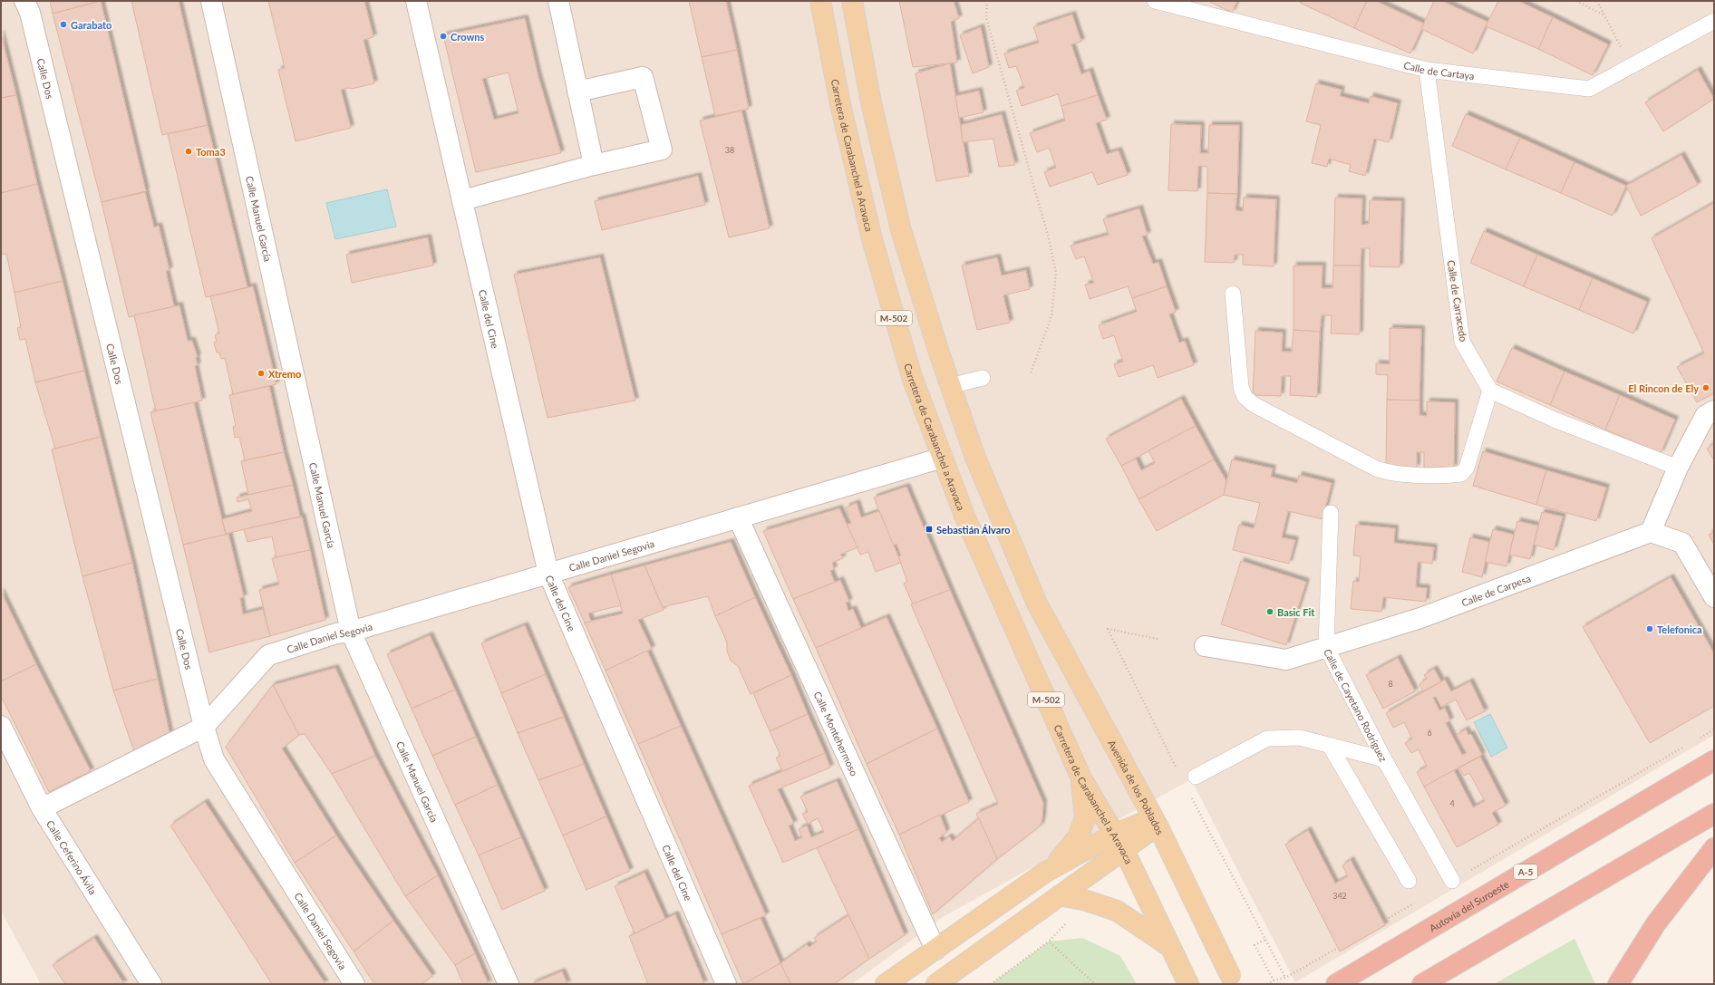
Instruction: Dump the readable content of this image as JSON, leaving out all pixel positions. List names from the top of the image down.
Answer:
{
  "streets": {
    "highway": ["A-5", "Autovía del Suroeste"],
    "main road": ["Carretera de Carabanchel a Aravaca", "M-502", "Avenida de los Poblados"],
    "street": [
      "Calle Dos",
      "Calle Manuel García",
      "Calle del Cine",
      "Calle Daniel Segovia",
      "Calle de Carpesa",
      "Calle Montehermoso",
      "Calle Ceferino Ávila"
    ],
    "lane": ["Calle de Cartaya", "Calle de Carracedo", "Calle de Cayetano Rodríguez"]
  },
  "crossings": [
    ["Calle de Cartaya", "Calle de Carracedo"],
    ["Calle Dos", "Calle Daniel Segovia"],
    ["Carretera de Carabanchel a Aravaca", "Calle Daniel Segovia"],
    ["Calle Manuel García", "Calle Daniel Segovia"],
    ["M-502", "Avenida de los Poblados"],
    ["Calle del Cine", "Calle Daniel Segovia"],
    ["Calle Daniel Segovia", "Calle Montehermoso"],
    ["Calle Daniel Segovia", "Calle Ceferino Ávila"],
    ["Calle de Carpesa", "Calle de Cayetano Rodríguez"]
  ],
  "places": {
    "other": [
      "Garabato",
      "Crowns",
      "Toma3",
      "Xtremo",
      "El Rincon de Ely",
      "Basic Fit",
      "Telefonica"
    ],
    "transit": ["Sebastián Álvaro"]
  },
  "house_numbers": [
    "38",
    "8",
    "6",
    "4",
    "342"
  ]
}
